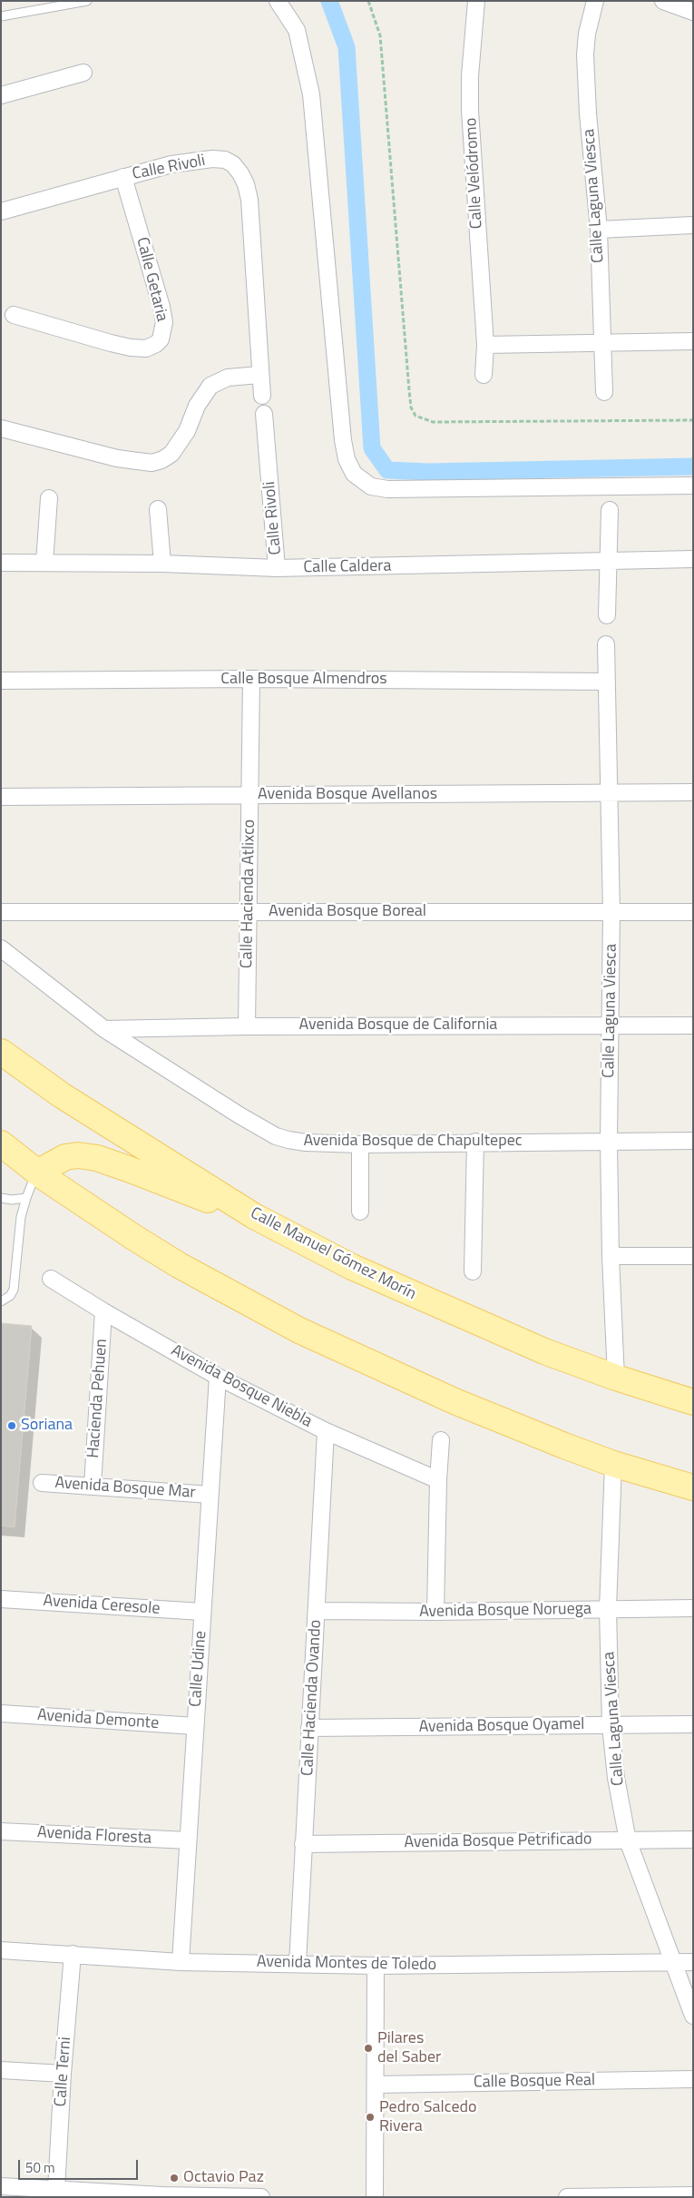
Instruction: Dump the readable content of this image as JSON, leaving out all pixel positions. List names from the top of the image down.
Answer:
{
  "streets": {
    "main road": ["Calle Manuel Gómez Morín"],
    "street": [
      "Calle Rivoli",
      "Calle Velódromo",
      "Calle Laguna Viesca",
      "Calle Getaria",
      "Calle Caldera",
      "Calle Bosque Almendros",
      "Avenida Bosque Avellanos",
      "Calle Hacienda Atlixco",
      "Avenida Bosque Boreal",
      "Avenida Bosque de California",
      "Avenida Bosque de Chapultepec",
      "Avenida Bosque Niebla",
      "Hacienda Pehuen",
      "Avenida Bosque Mar",
      "Avenida Ceresole",
      "Avenida Bosque Noruega",
      "Calle Udine",
      "Calle Hacienda Ovando",
      "Avenida Demonte",
      "Avenida Bosque Oyamel",
      "Avenida Floresta",
      "Avenida Bosque Petrificado",
      "Avenida Montes de Toledo",
      "Calle Terni",
      "Calle Bosque Real"
    ]
  },
  "crossings": [
    ["Calle Rivoli", "Calle Getaria"],
    ["Calle Rivoli", "Calle Caldera"],
    ["Calle Laguna Viesca", "Calle Bosque Almendros"],
    ["Calle Laguna Viesca", "Avenida Bosque Avellanos"],
    ["Calle Laguna Viesca", "Avenida Bosque Boreal"],
    ["Calle Laguna Viesca", "Avenida Bosque de California"],
    ["Calle Laguna Viesca", "Avenida Bosque de Chapultepec"],
    ["Calle Laguna Viesca", "Calle Manuel Gómez Morín"],
    ["Calle Laguna Viesca", "Avenida Bosque Noruega"],
    ["Calle Laguna Viesca", "Avenida Bosque Oyamel"],
    ["Calle Laguna Viesca", "Avenida Bosque Petrificado"],
    ["Calle Laguna Viesca", "Avenida Montes de Toledo"],
    ["Calle Bosque Almendros", "Calle Hacienda Atlixco"],
    ["Avenida Bosque Avellanos", "Calle Hacienda Atlixco"],
    ["Calle Hacienda Atlixco", "Avenida Bosque Boreal"],
    ["Calle Hacienda Atlixco", "Avenida Bosque de California"],
    ["Avenida Bosque de California", "Avenida Bosque de Chapultepec"],
    ["Avenida Bosque Niebla", "Hacienda Pehuen"],
    ["Avenida Bosque Niebla", "Calle Udine"],
    ["Avenida Bosque Niebla", "Calle Hacienda Ovando"],
    ["Hacienda Pehuen", "Avenida Bosque Mar"],
    ["Avenida Bosque Mar", "Calle Udine"],
    ["Avenida Ceresole", "Calle Udine"],
    ["Avenida Bosque Noruega", "Calle Hacienda Ovando"],
    ["Calle Udine", "Avenida Demonte"],
    ["Calle Udine", "Avenida Floresta"],
    ["Calle Udine", "Avenida Montes de Toledo"],
    ["Calle Hacienda Ovando", "Avenida Bosque Oyamel"],
    ["Calle Hacienda Ovando", "Avenida Bosque Petrificado"],
    ["Calle Hacienda Ovando", "Avenida Montes de Toledo"],
    ["Avenida Montes de Toledo", "Calle Terni"]
  ],
  "places": [
    "Soriana",
    "Pilares del Saber",
    "Pedro Salcedo Rivera",
    "Octavio Paz"
  ],
  "scale_bar": "50 m"
}
